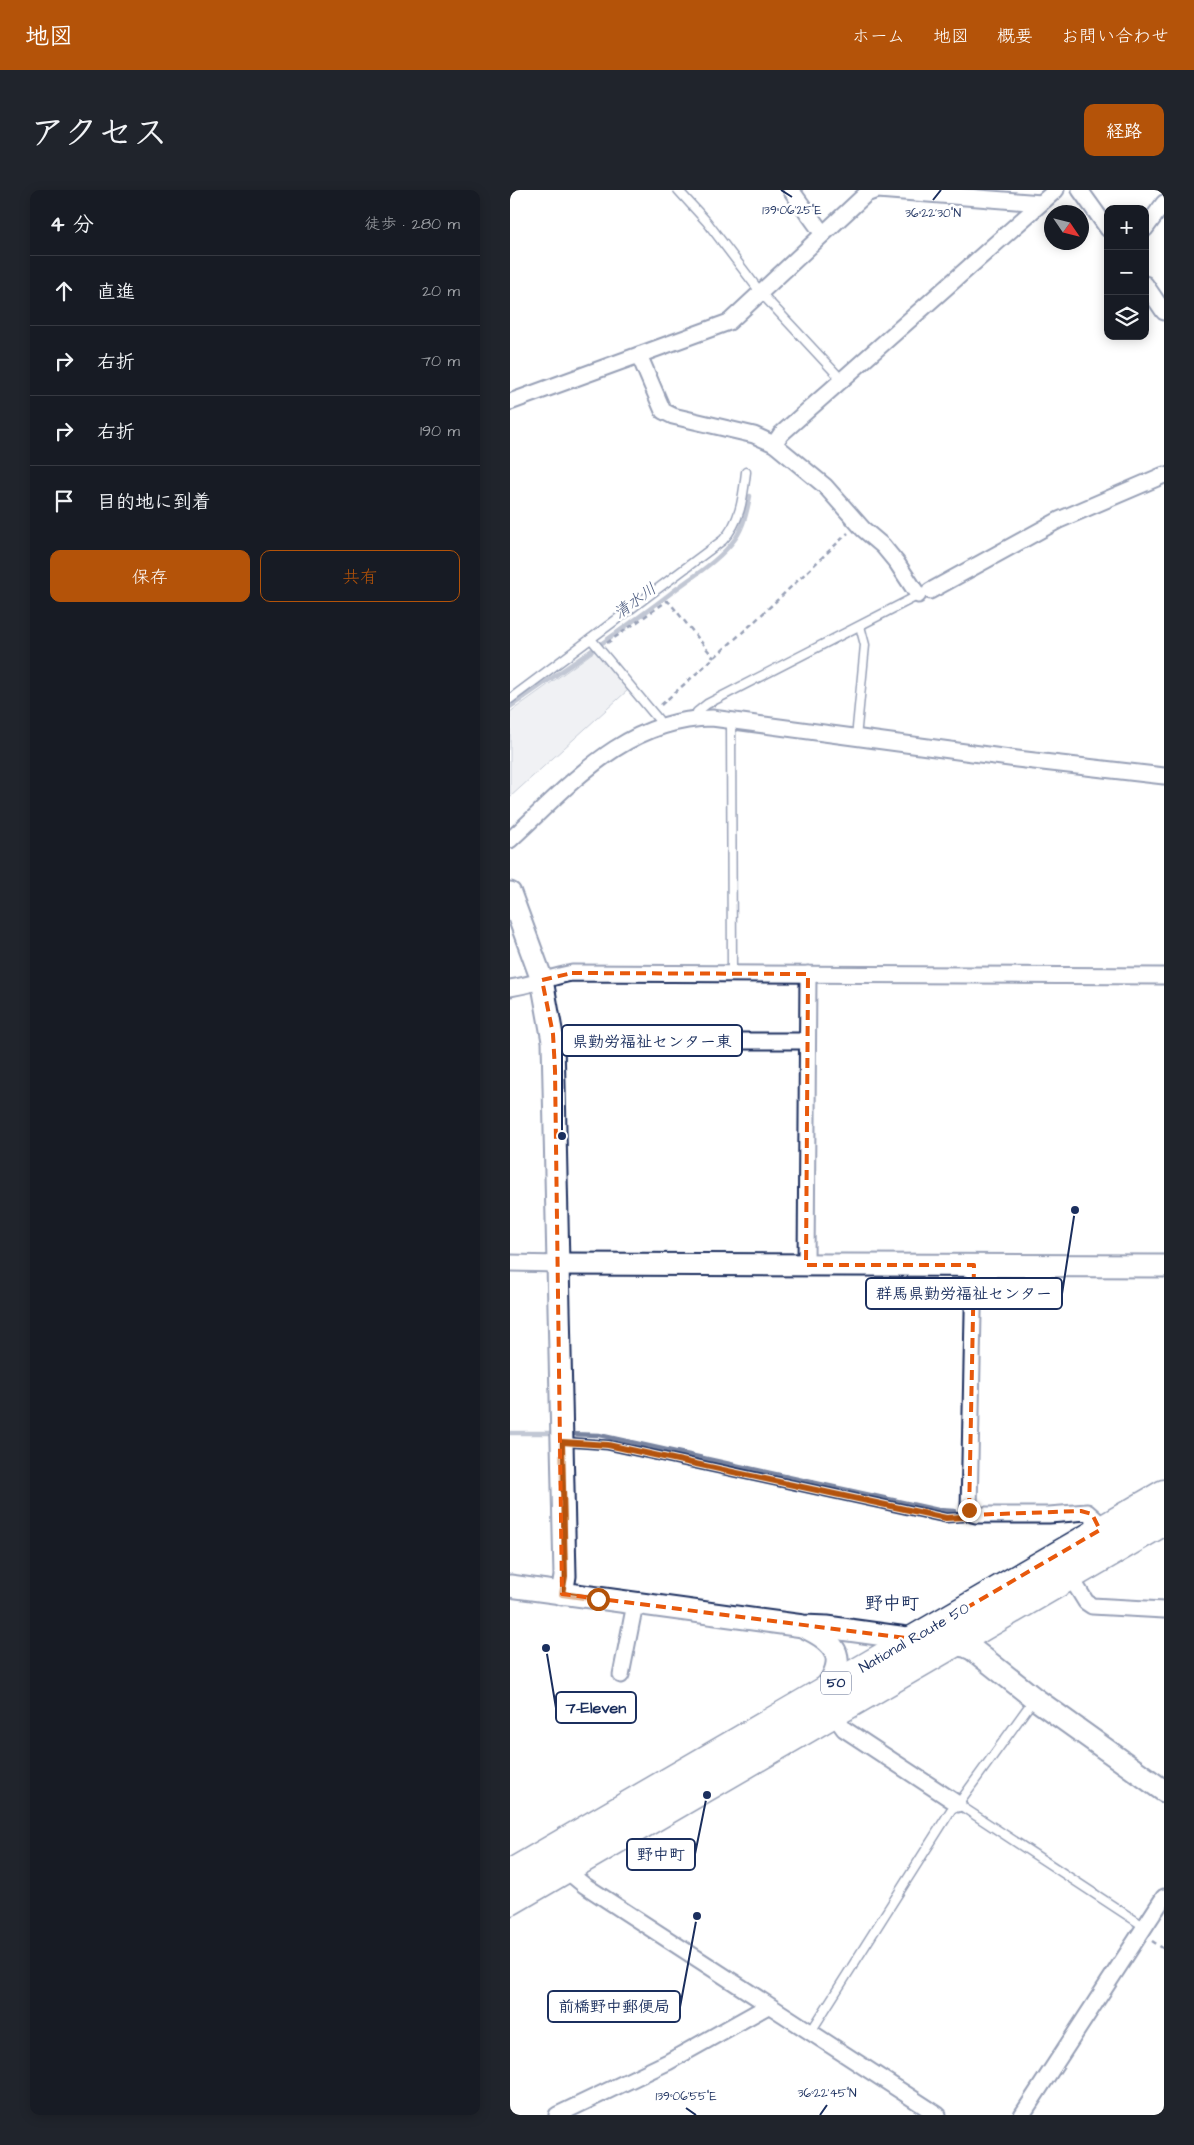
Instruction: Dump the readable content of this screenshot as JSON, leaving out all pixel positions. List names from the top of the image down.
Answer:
{
  "streets": {
    "highway": ["National Route 50", "50"]
  },
  "districts": ["野中町"],
  "water": ["清水川"],
  "places": [
    "県勤労福祉センター東",
    "群馬県勤労福祉センター",
    "7-Eleven",
    "野中町",
    "前橋野中郵便局"
  ],
  "north": "bottom right",
  "page": {
    "header": "地図",
    "nav": [
      "ホーム",
      "地図",
      "概要",
      "お問い合わせ"
    ],
    "title": "アクセス",
    "buttons": [
      "経路",
      ["保存", "共有"]
    ],
    "heading": ["4 分", "徒歩 · 280 m"],
    "map_buttons": ["+", "−"],
    "list": [
      ["直進", "20 m"],
      ["右折", "70 m"],
      ["右折", "190 m"],
      "目的地に到着"
    ]
  },
  "coordinates": [
    "139°06'25\"E",
    "36°22'30\"N",
    "36°22'45\"N",
    "139°06'55\"E"
  ]
}
